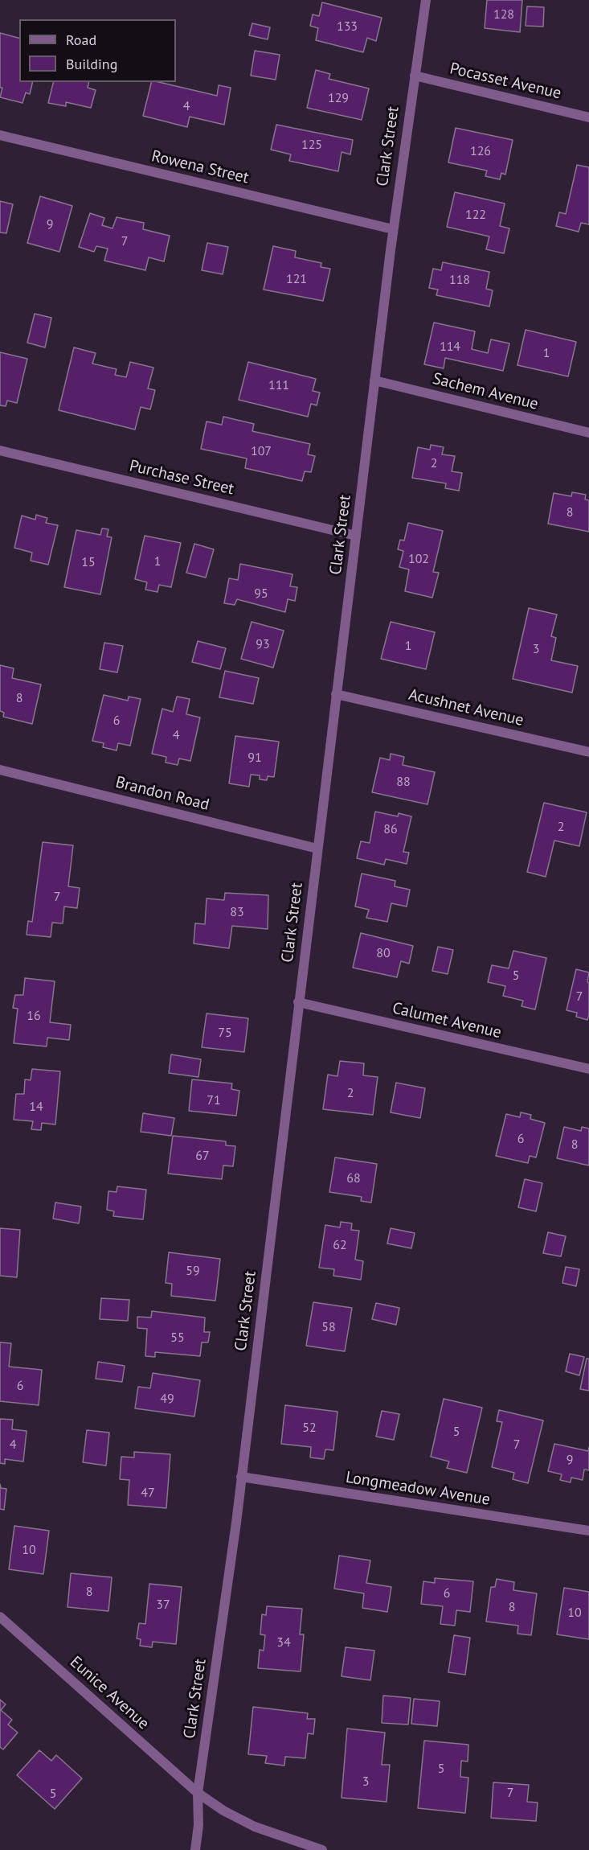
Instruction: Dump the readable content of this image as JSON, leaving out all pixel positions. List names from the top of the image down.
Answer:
{
  "streets": {
    "street": [
      "Pocasset Avenue",
      "Clark Street",
      "Rowena Street",
      "Sachem Avenue",
      "Purchase Street",
      "Acushnet Avenue",
      "Brandon Road",
      "Calumet Avenue",
      "Longmeadow Avenue",
      "Eunice Avenue"
    ]
  },
  "crossings": [
    ["Pocasset Avenue", "Clark Street"],
    ["Clark Street", "Rowena Street"],
    ["Clark Street", "Sachem Avenue"],
    ["Clark Street", "Purchase Street"],
    ["Clark Street", "Acushnet Avenue"],
    ["Clark Street", "Brandon Road"],
    ["Clark Street", "Calumet Avenue"],
    ["Clark Street", "Longmeadow Avenue"],
    ["Clark Street", "Eunice Avenue"]
  ],
  "house_numbers": [
    "128",
    "133",
    "129",
    "4",
    "125",
    "126",
    "122",
    "9",
    "7",
    "121",
    "118",
    "114",
    "1",
    "111",
    "107",
    "2",
    "8",
    "102",
    "1",
    "15",
    "95",
    "93",
    "1",
    "3",
    "8",
    "6",
    "4",
    "91",
    "88",
    "2",
    "86",
    "7",
    "83",
    "80",
    "5",
    "7",
    "16",
    "75",
    "2",
    "71",
    "14",
    "6",
    "8",
    "67",
    "68",
    "62",
    "59",
    "58",
    "55",
    "6",
    "49",
    "52",
    "5",
    "4",
    "7",
    "9",
    "47",
    "10",
    "8",
    "6",
    "37",
    "8",
    "10",
    "34",
    "5",
    "3",
    "7",
    "5"
  ],
  "legend": ["Road", "Building"]
}
